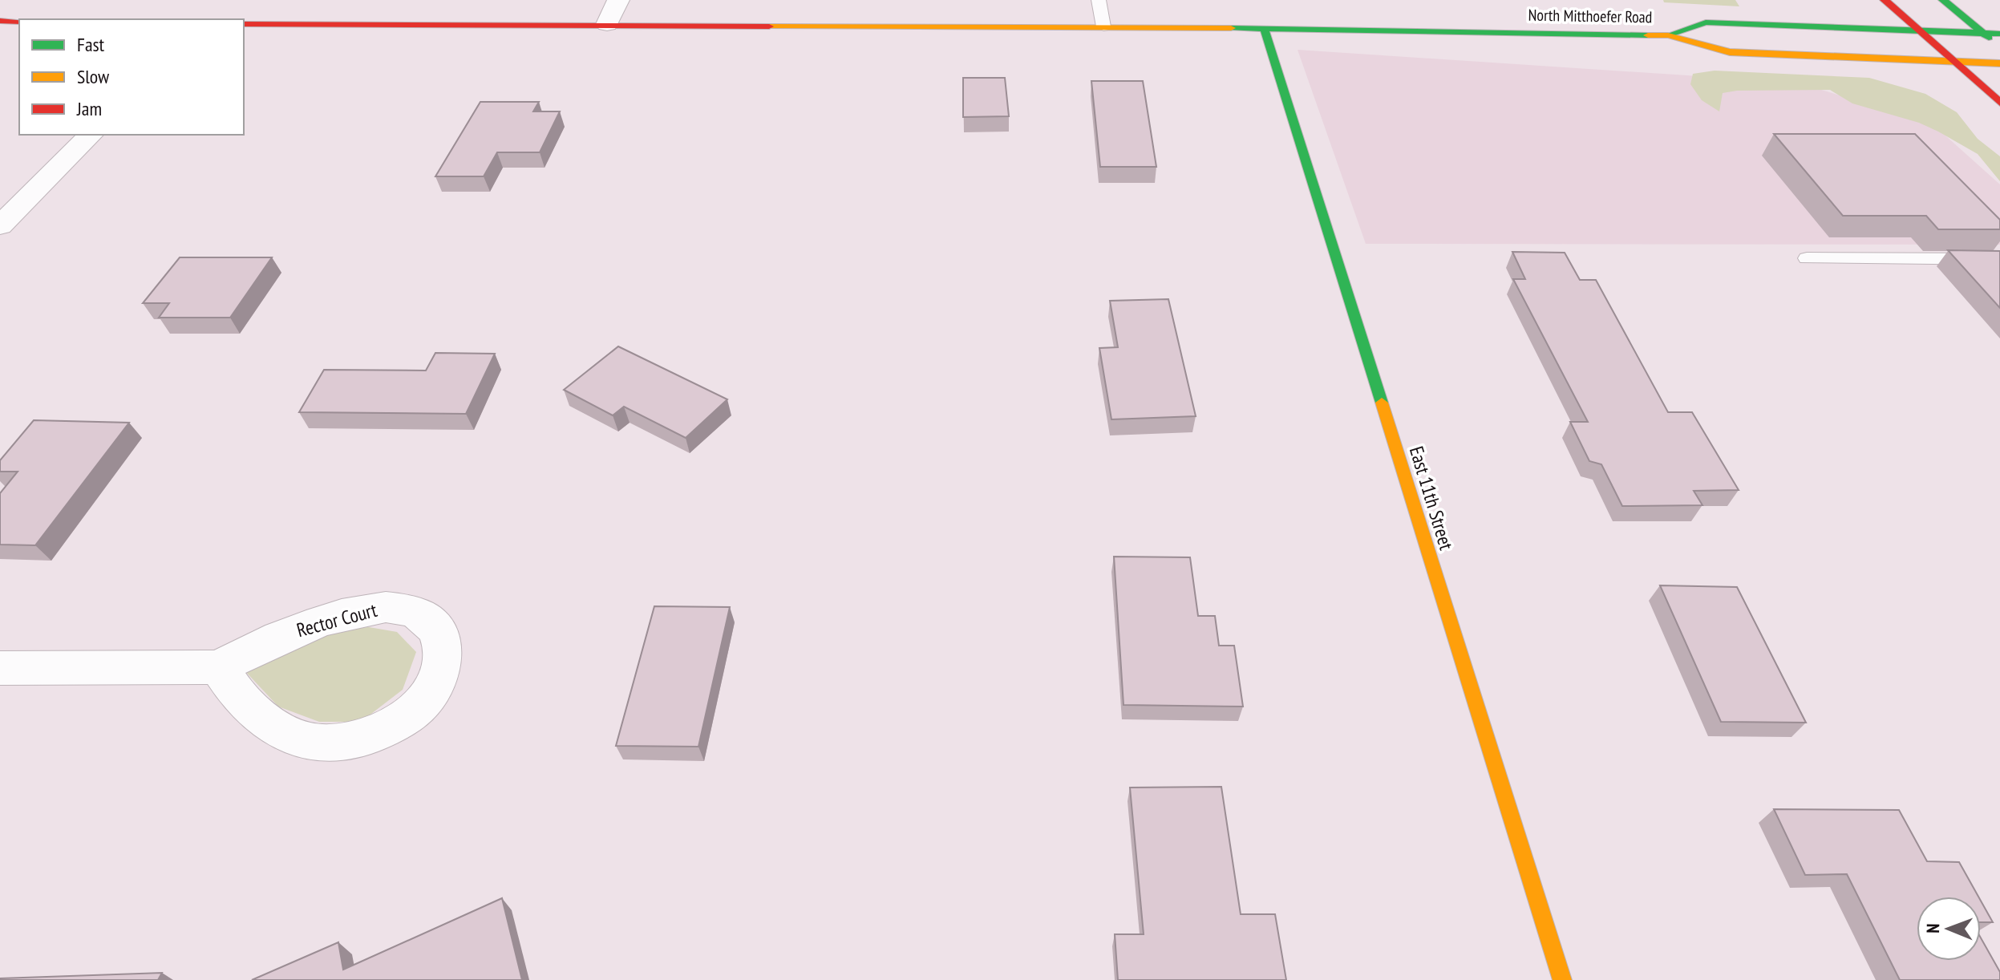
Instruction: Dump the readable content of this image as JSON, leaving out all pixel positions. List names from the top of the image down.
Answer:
{
  "streets": {
    "main road": ["North Mitthoefer Road", "East 11th Street"],
    "street": ["Rector Court"]
  },
  "crossings": [
    ["North Mitthoefer Road", "East 11th Street"]
  ],
  "legend": ["Fast", "Slow", "Jam"],
  "north": "left"
}
